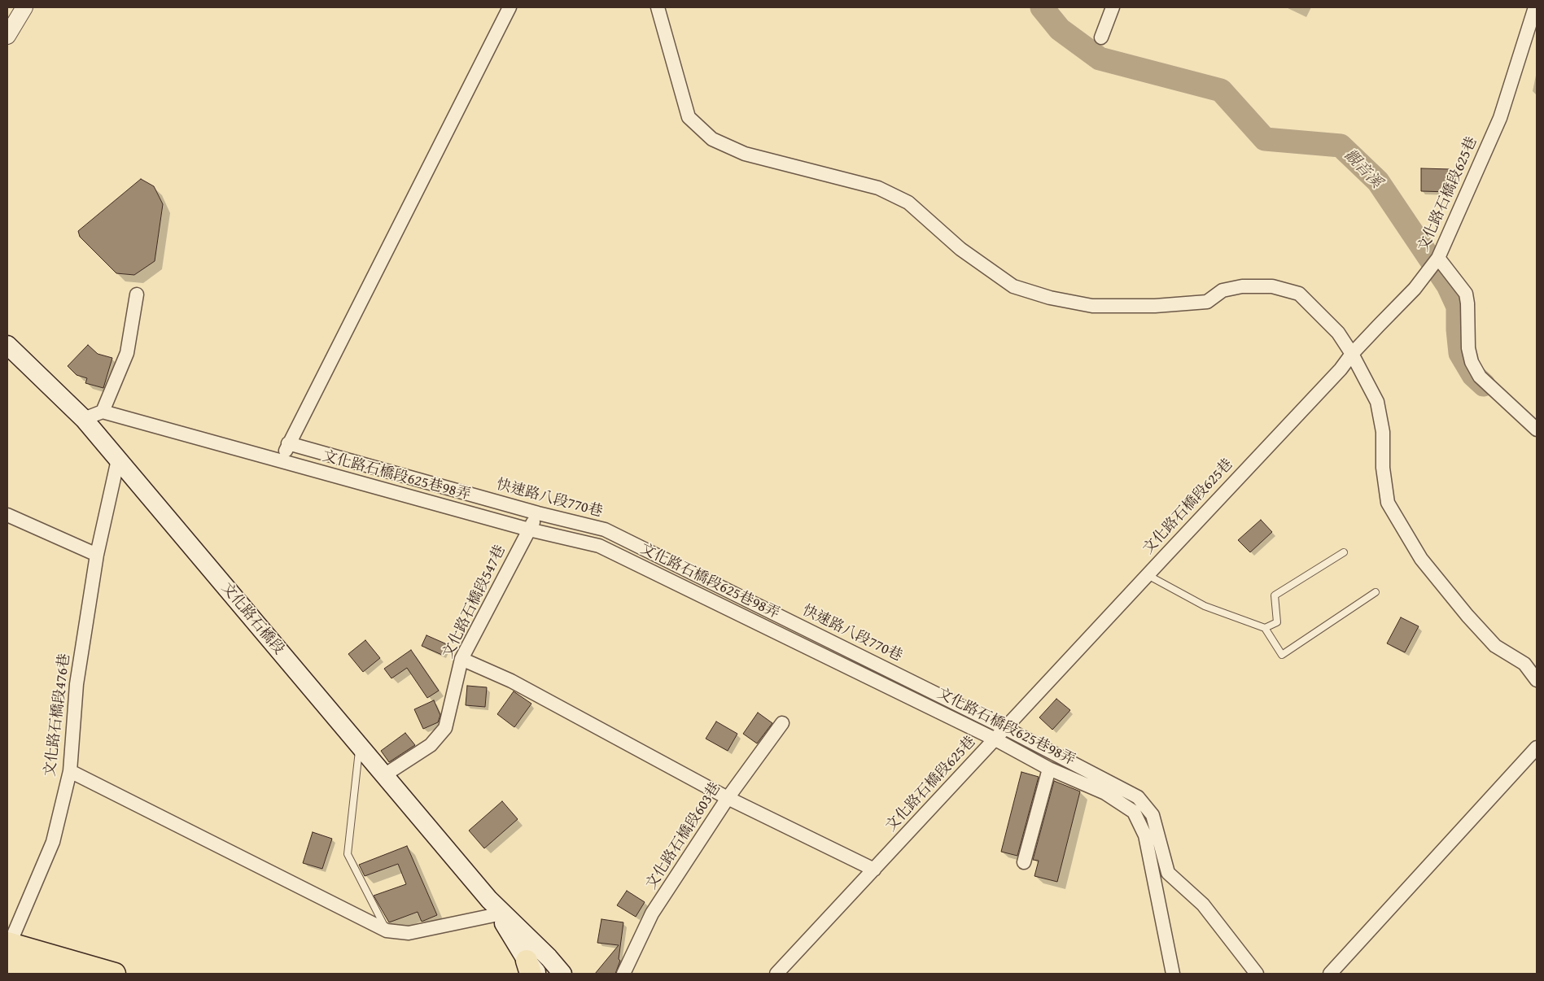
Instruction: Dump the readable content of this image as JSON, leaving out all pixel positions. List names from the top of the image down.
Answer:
{
  "streets": {
    "main road": ["文化路石橋段"],
    "street": [
      "文化路石橋段625巷",
      "文化路石橋段625巷98弄",
      "快速路八段770巷",
      "文化路石橋段547巷",
      "文化路石橋段476巷",
      "文化路石橋段603巷"
    ]
  },
  "crossings": [
    ["文化路石橋段625巷", "文化路石橋段625巷98弄"],
    ["文化路石橋段625巷", "快速路八段770巷"],
    ["文化路石橋段625巷98弄", "文化路石橋段547巷"],
    ["快速路八段770巷", "文化路石橋段547巷"],
    ["文化路石橋段547巷", "文化路石橋段"],
    ["文化路石橋段", "文化路石橋段476巷"]
  ],
  "water": ["觀音溪"]
}
